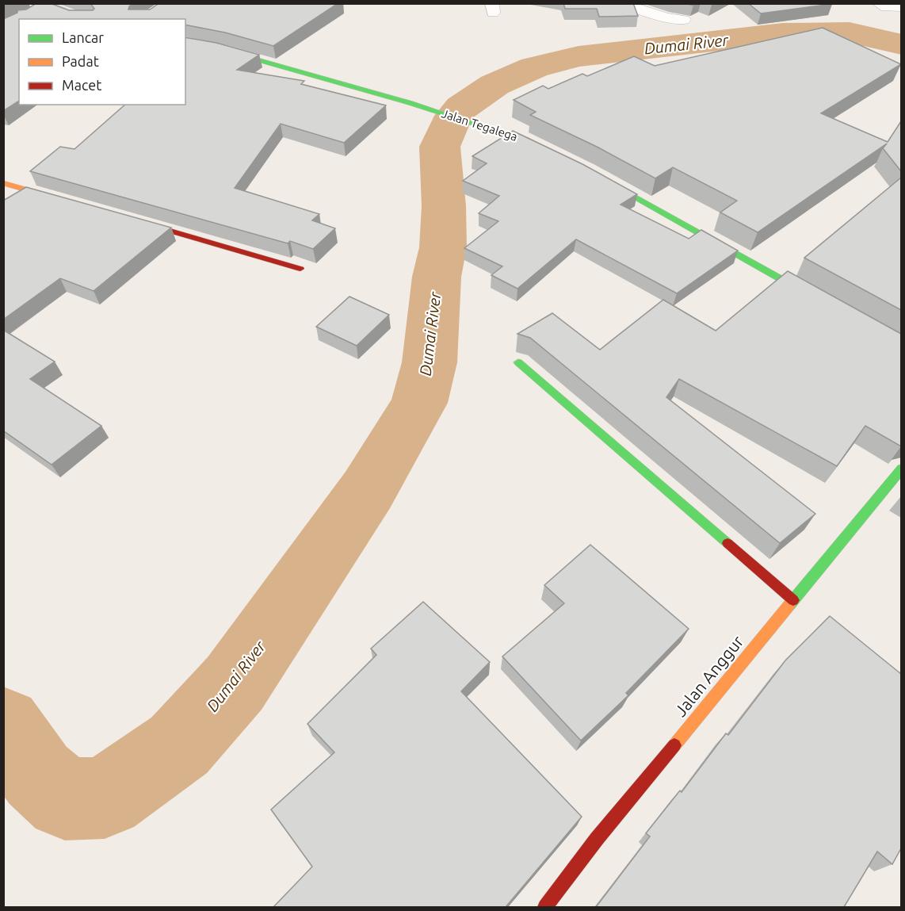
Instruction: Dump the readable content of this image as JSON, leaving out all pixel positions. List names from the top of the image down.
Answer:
{
  "streets": {
    "street": ["Jalan Tegalega", "Jalan Anggur"]
  },
  "water": ["Dumai River"],
  "legend": ["Lancar", "Padat", "Macet"]
}
